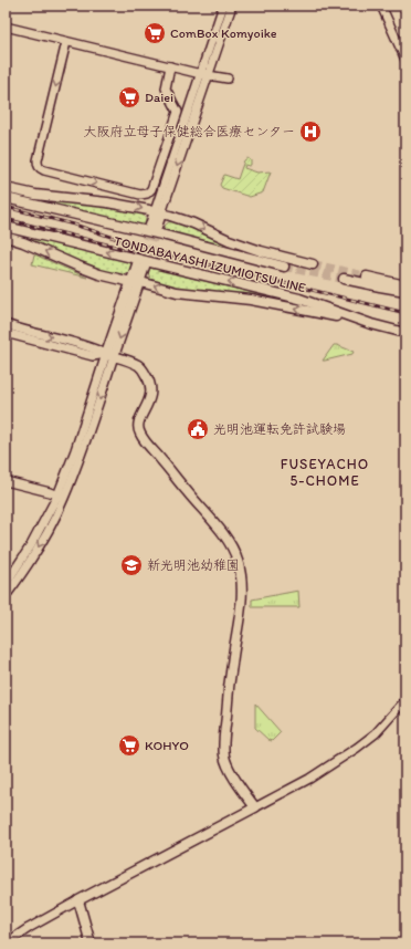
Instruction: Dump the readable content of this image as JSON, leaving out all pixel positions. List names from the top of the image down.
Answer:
{
  "streets": {
    "main road": ["TONDABAYASHI IZUMIOTSU LINE"]
  },
  "districts": ["FUSEYACHO 5-CHOME"],
  "places": {
    "supermarket": ["ComBox Komyoike", "Daiei", "KOHYO"],
    "hospital": ["大阪府立母子保健総合医療センター"],
    "public building": ["光明池運転免許試験場"],
    "school or university": ["新光明池幼稚園"]
  }
}
